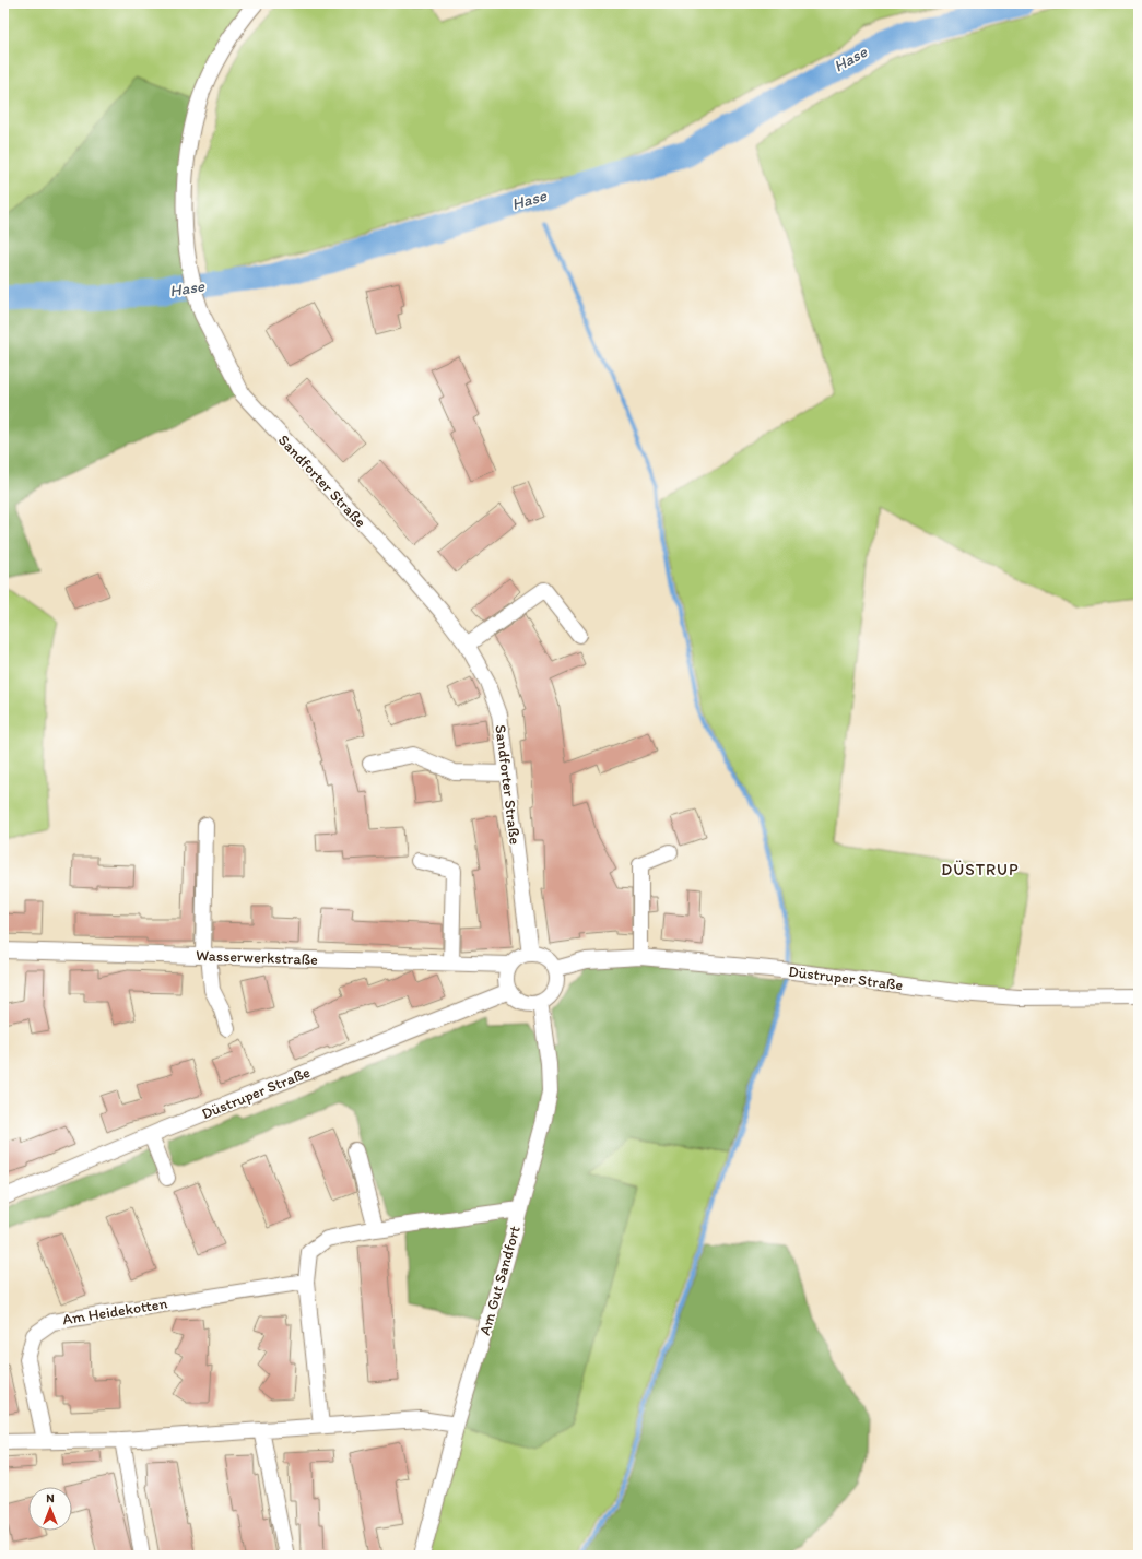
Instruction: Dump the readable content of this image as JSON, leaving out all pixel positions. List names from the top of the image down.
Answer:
{
  "streets": {
    "street": [
      "Sandforter Straße",
      "Wasserwerkstraße",
      "Düstruper Straße",
      "Am Gut Sandfort",
      "Am Heidekotten"
    ]
  },
  "crossings": [
    ["Sandforter Straße", "Wasserwerkstraße"],
    ["Sandforter Straße", "Düstruper Straße"],
    ["Sandforter Straße", "Am Gut Sandfort"],
    ["Wasserwerkstraße", "Düstruper Straße"],
    ["Wasserwerkstraße", "Am Gut Sandfort"],
    ["Düstruper Straße", "Am Gut Sandfort"]
  ],
  "districts": ["DÜSTRUP"],
  "water": ["Hase"],
  "north": "top"
}
